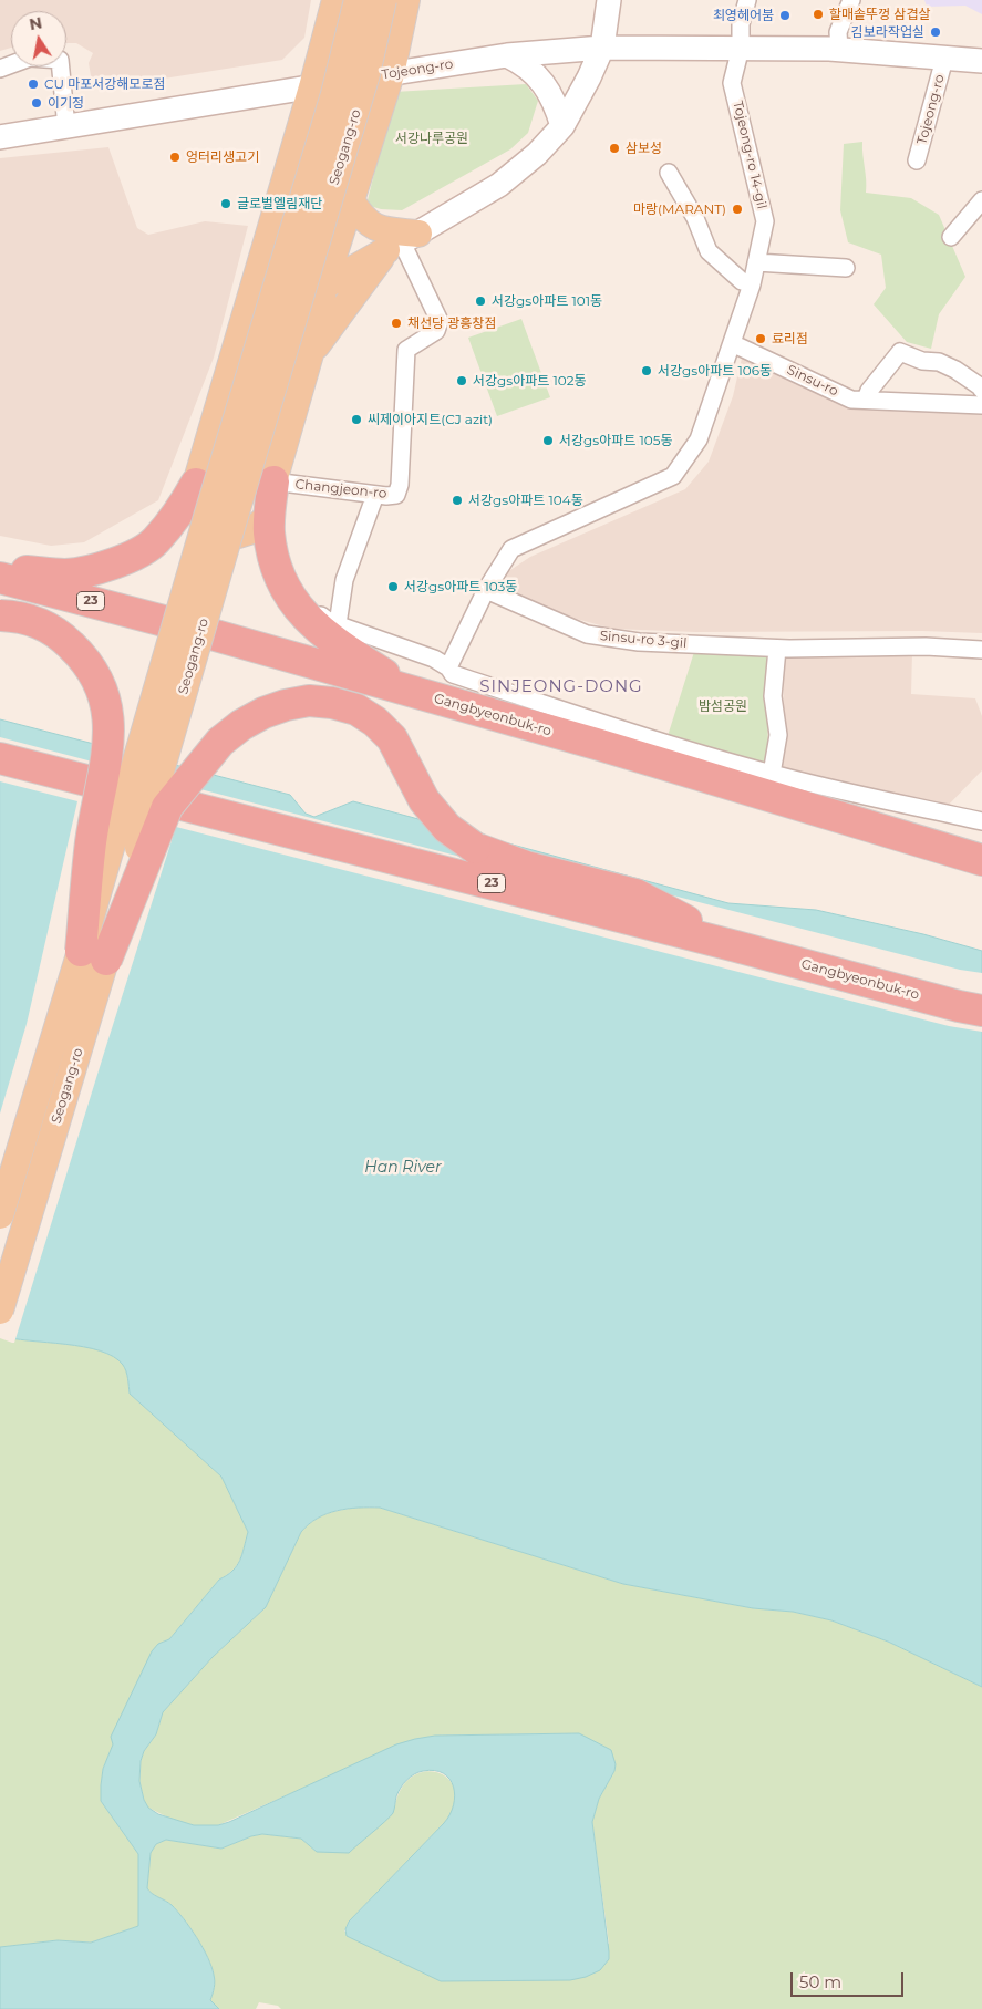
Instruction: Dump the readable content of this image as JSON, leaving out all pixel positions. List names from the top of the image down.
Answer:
{
  "streets": {
    "highway": ["23", "Gangbyeonbuk-ro"],
    "main road": ["Tojeong-ro", "Seogang-ro"],
    "street": [
      "Tojeong-ro 14-gil",
      "Sinsu-ro",
      "Changjeon-ro",
      "Sinsu-ro 3-gil"
    ]
  },
  "crossings": [
    ["Tojeong-ro", "Tojeong-ro 14-gil"],
    ["Tojeong-ro 14-gil", "Sinsu-ro"],
    ["Tojeong-ro 14-gil", "Sinsu-ro 3-gil"]
  ],
  "districts": ["SINJEONG-DONG"],
  "water": ["Han River"],
  "parks": ["서강나루공원", "밤섬공원"],
  "places": [
    "할매솥뚜껑 삼겹살",
    "최영헤어붐",
    "김보라작업실",
    "CU 마포서강해모로점",
    "이기정",
    "삼보성",
    "엉터리생고기",
    "글로벌엘림재단",
    "마랑(MARANT)",
    "서강gs아파트 101동",
    "채선당 광흥창점",
    "료리점",
    "서강gs아파트 106동",
    "서강gs아파트 102동",
    "씨제이아지트(CJ azit)",
    "서강gs아파트 105동",
    "서강gs아파트 104동",
    "서강gs아파트 103동"
  ],
  "scale_bar": "50 m",
  "north": "top"
}
